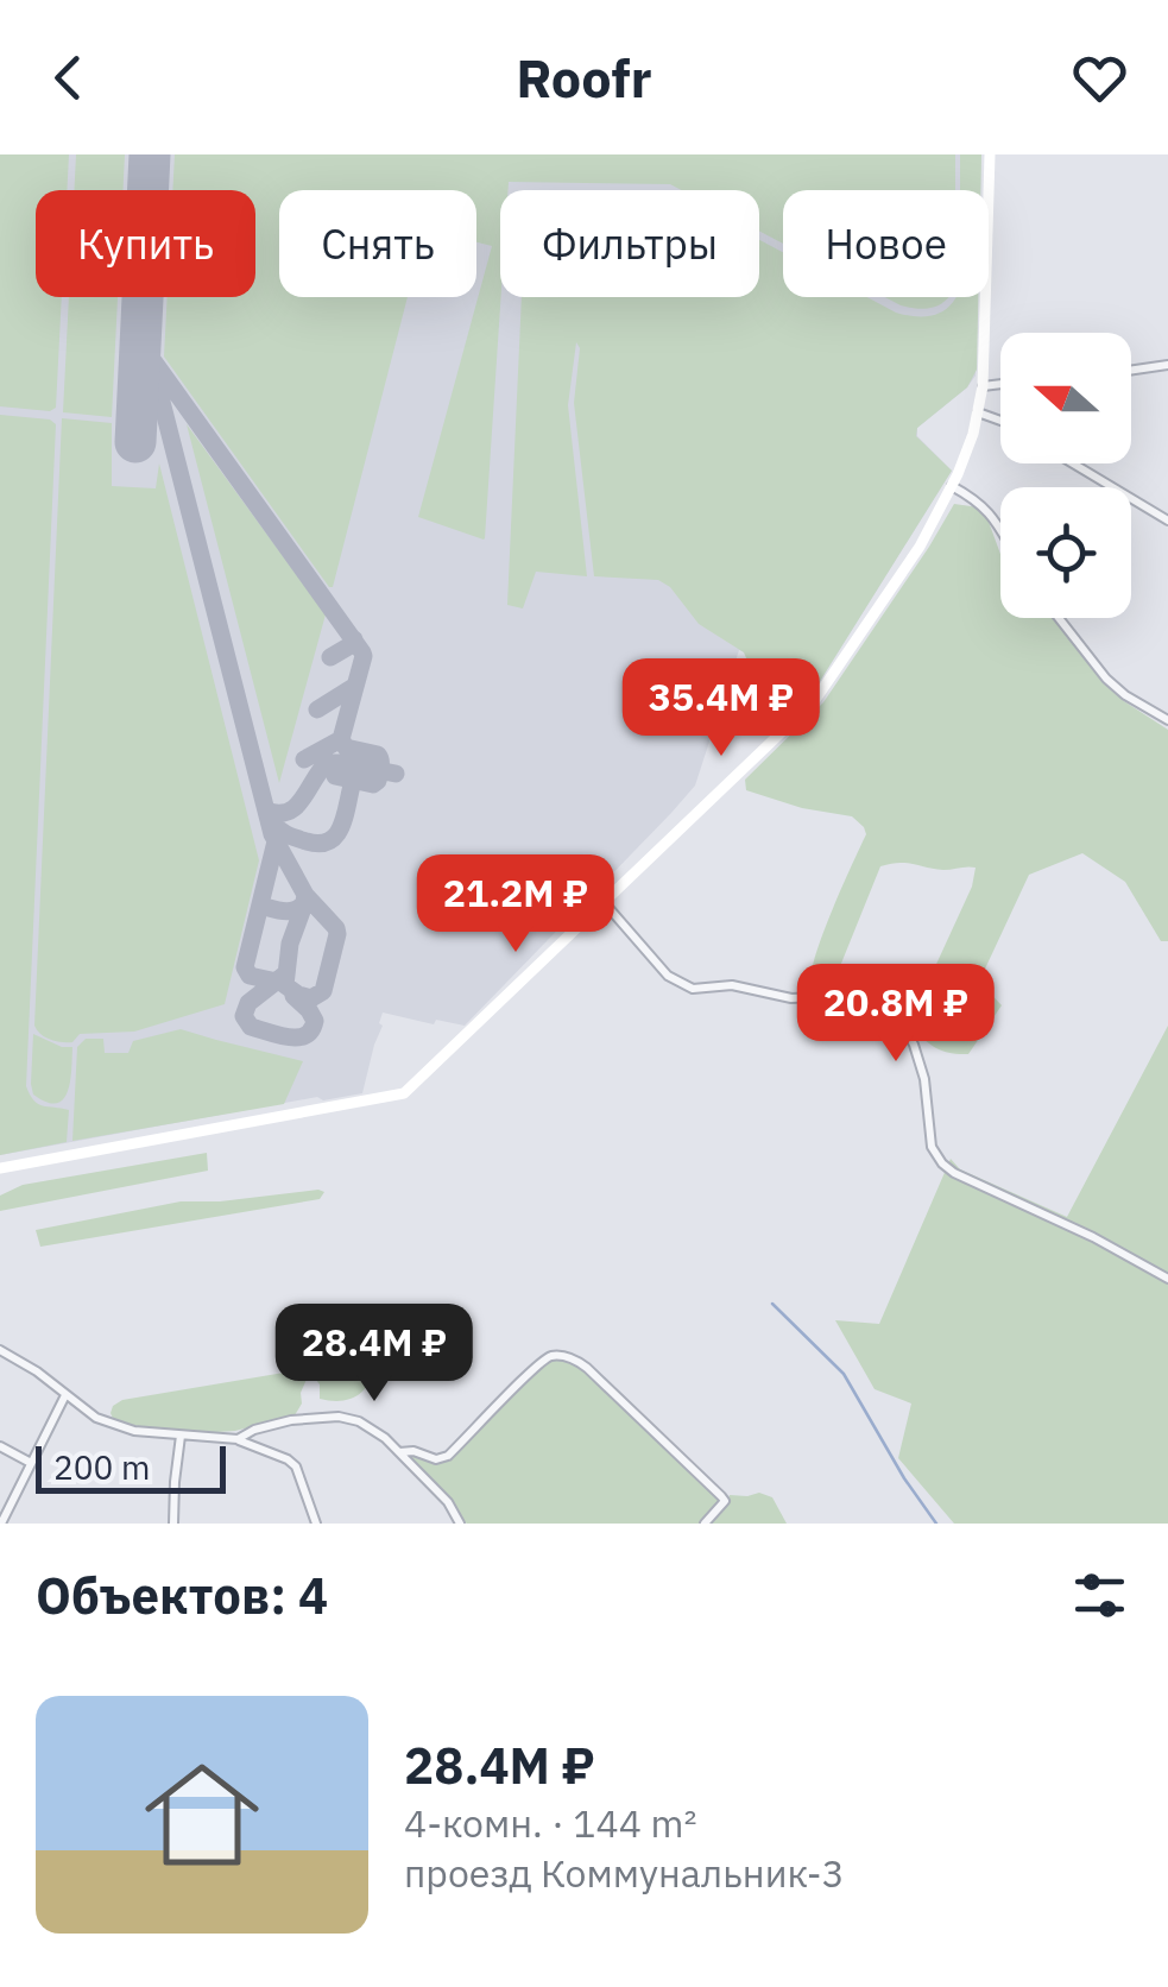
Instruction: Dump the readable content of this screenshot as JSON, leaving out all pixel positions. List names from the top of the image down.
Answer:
{
  "scale_bar": "200 m",
  "north": "left",
  "page": {
    "header": "Roofr",
    "chip": [
      "Купить",
      "Снять",
      "Фильтры",
      "Новое"
    ],
    "price": [
      "35.4M ₽",
      "21.2M ₽",
      "20.8M ₽",
      "28.4M ₽"
    ],
    "scale": "200 m",
    "heading": "Объектов: 4",
    "list": [
      {
        "name": "28.4M ₽",
        "note": "4-комн. · 144 m² · проезд Коммунальник-3"
      }
    ]
  }
}
